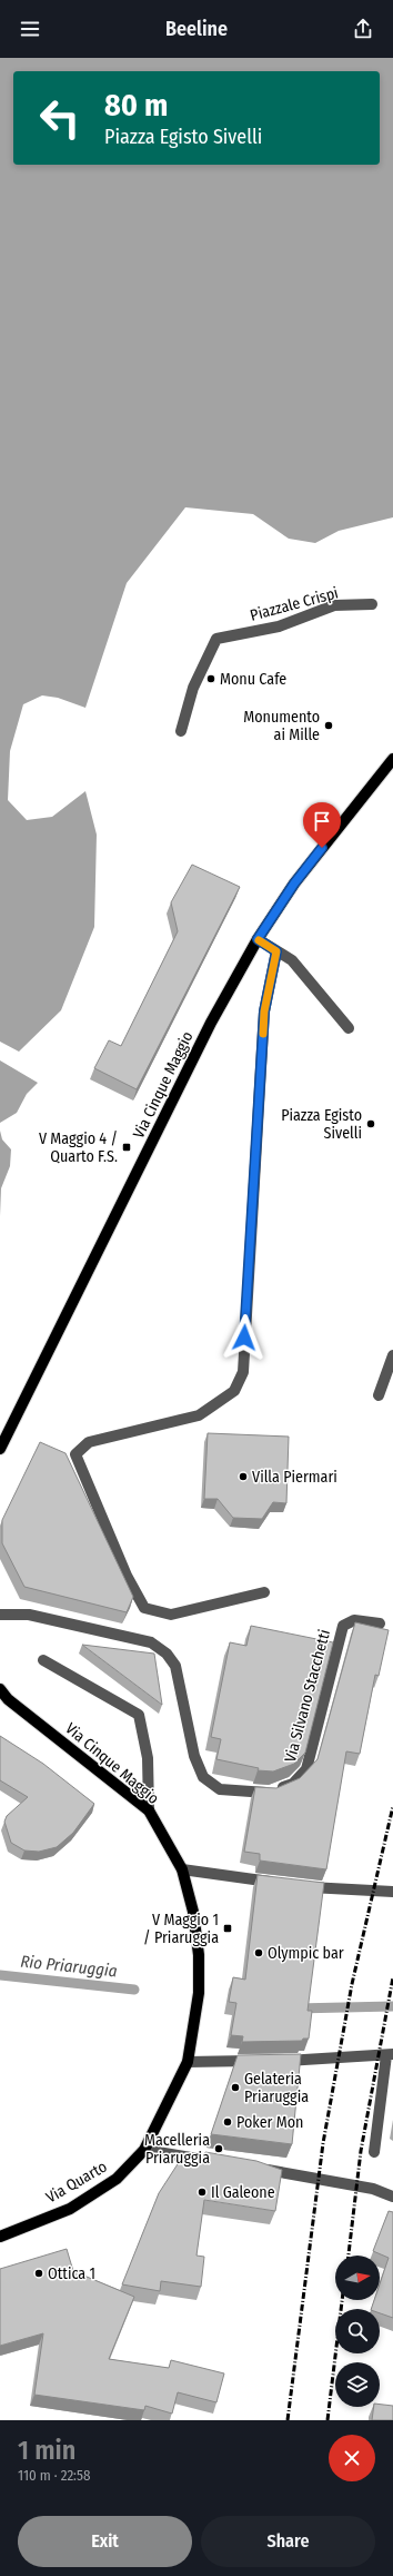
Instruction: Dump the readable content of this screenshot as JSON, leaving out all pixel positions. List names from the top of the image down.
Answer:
{
  "streets": {
    "main road": ["Via Cinque Maggio", "Via Quarto"],
    "street": ["Piazzale Crispi", "Via Silvano Stacchetti"]
  },
  "crossings": [
    ["Via Cinque Maggio", "Via Quarto"]
  ],
  "water": ["Rio Priaruggia"],
  "places": {
    "other": [
      "Monu Cafe",
      "Monumento ai Mille",
      "Piazza Egisto Sivelli",
      "Villa Piermari",
      "Olympic bar",
      "Gelateria Priaruggia",
      "Poker Mon",
      "Macelleria Priaruggia",
      "Il Galeone",
      "Ottica 1"
    ],
    "transit": ["V Maggio 4 / Quarto F.S.", "V Maggio 1 / Priaruggia"]
  },
  "north": "right",
  "page": {
    "header": "Beeline",
    "turn": ["80 m", "Piazza Egisto Sivelli"],
    "heading": ["1 min", "110 m · 22:58"],
    "buttons": ["Exit", "Share"]
  }
}
